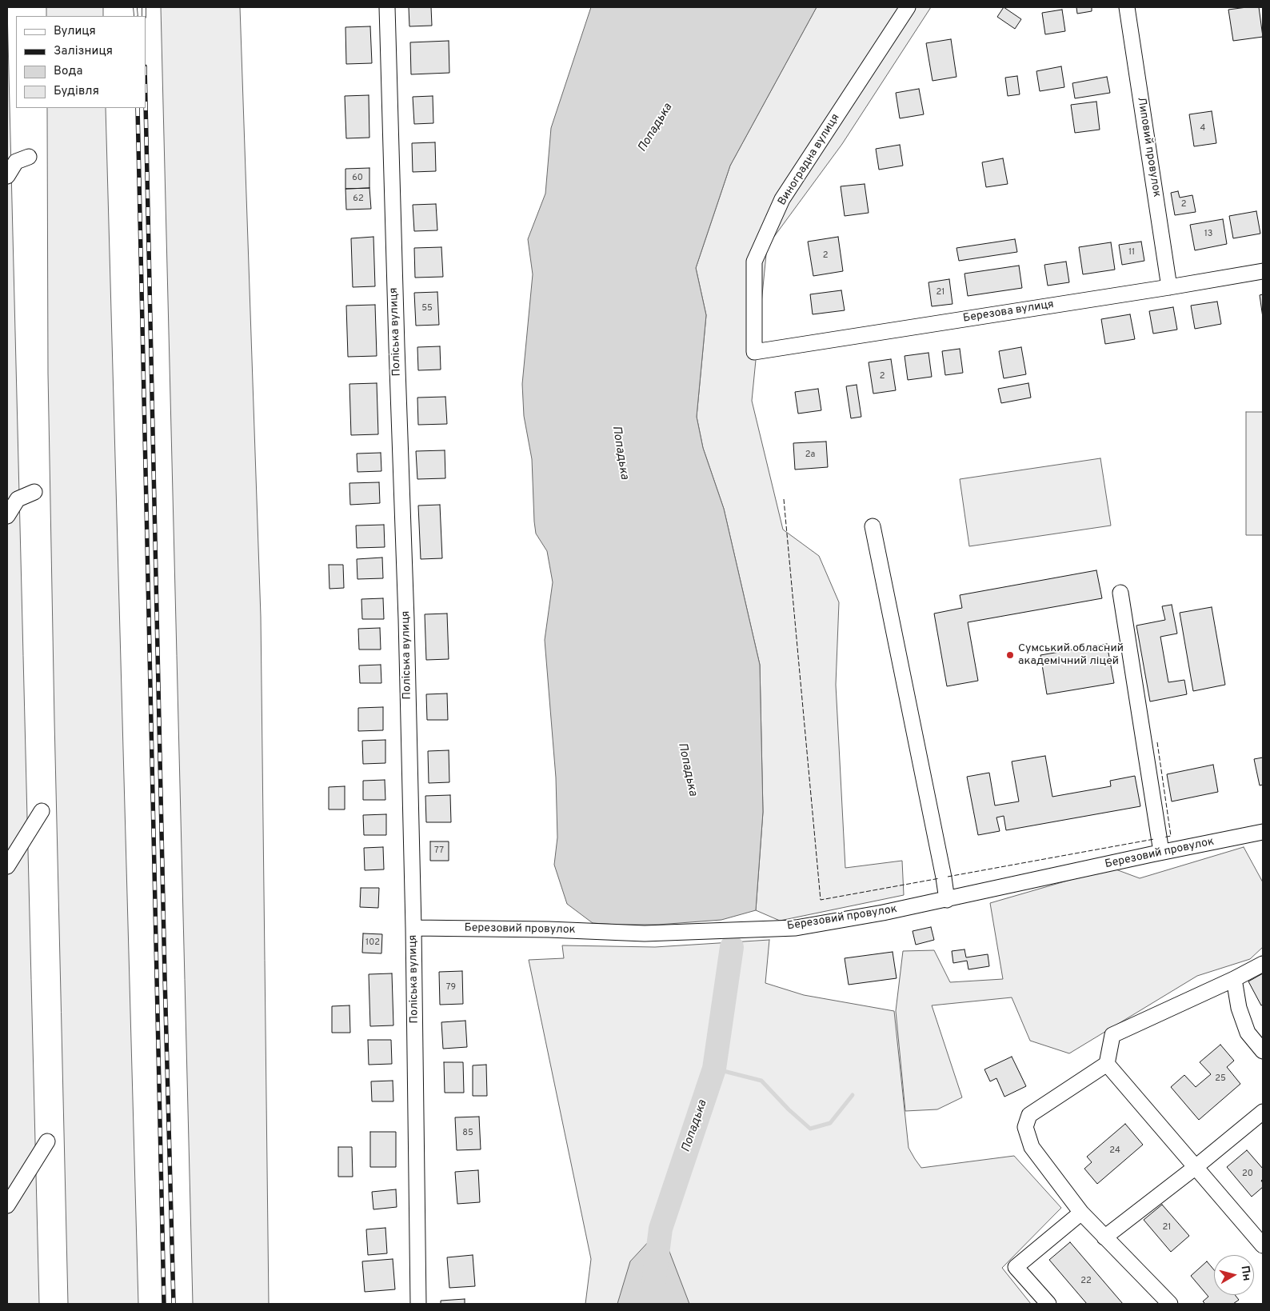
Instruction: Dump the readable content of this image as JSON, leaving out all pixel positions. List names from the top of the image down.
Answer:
{
  "streets": {
    "street": [
      "Липовий провулок",
      "Виноградна вулиця",
      "Березова вулиця",
      "Поліська вулиця",
      "Березовий провулок"
    ]
  },
  "crossings": [
    ["Липовий провулок", "Березова вулиця"],
    ["Виноградна вулиця", "Березова вулиця"],
    ["Поліська вулиця", "Березовий провулок"]
  ],
  "water": ["Попадька"],
  "places": ["Сумський обласний академічний ліцей"],
  "house_numbers": [
    "4",
    "60",
    "62",
    "2",
    "13",
    "11",
    "2",
    "21",
    "55",
    "2",
    "2а",
    "77",
    "102",
    "79",
    "25",
    "85",
    "24",
    "20",
    "21",
    "22"
  ],
  "legend": [
    "Вулиця",
    "Залізниця",
    "Вода",
    "Будівля"
  ],
  "north": "right"
}
